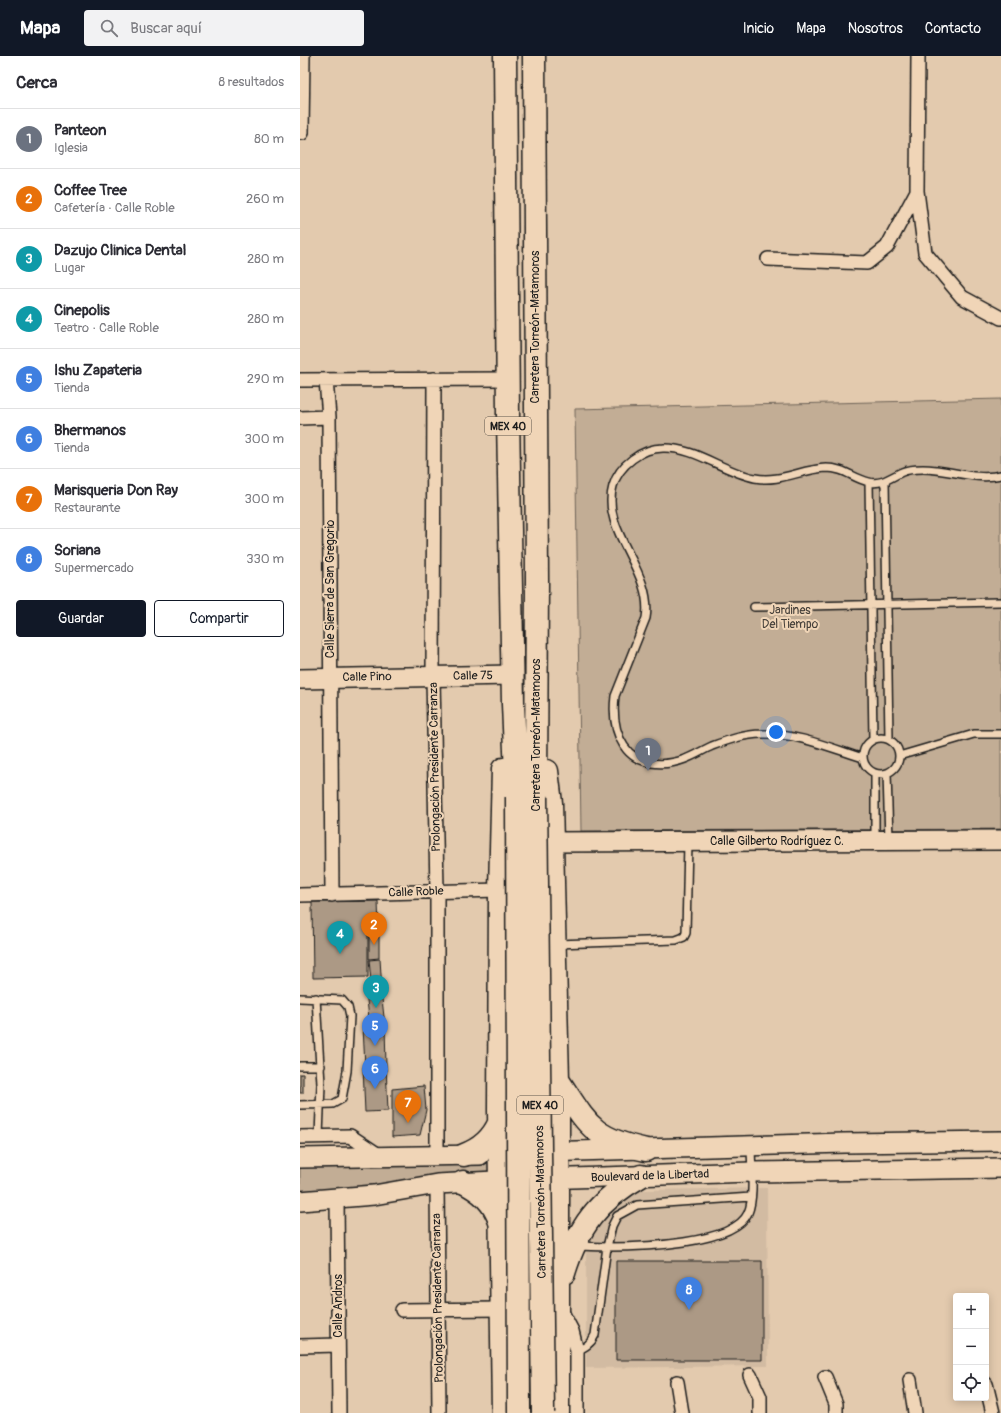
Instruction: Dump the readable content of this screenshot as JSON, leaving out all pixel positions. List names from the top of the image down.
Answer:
{
  "streets": {
    "highway": ["Carretera Torreón-Matamoros", "MEX 40"],
    "street": [
      "Calle Sierra de San Gregorio",
      "Calle 75",
      "Calle Pino",
      "Prolongación Presidente Carranza",
      "Calle Gilberto Rodríguez C.",
      "Calle Roble",
      "Boulevard de la Libertad",
      "Calle Andros"
    ]
  },
  "crossings": [
    ["Carretera Torreón-Matamoros", "MEX 40"],
    ["MEX 40", "Calle 75"],
    ["Calle Sierra de San Gregorio", "Calle Pino"],
    ["Calle Sierra de San Gregorio", "Calle Roble"],
    ["Calle 75", "Calle Pino"],
    ["Calle 75", "Prolongación Presidente Carranza"],
    ["Calle Pino", "Prolongación Presidente Carranza"],
    ["Prolongación Presidente Carranza", "Calle Roble"],
    ["Prolongación Presidente Carranza", "Boulevard de la Libertad"],
    ["Boulevard de la Libertad", "Calle Andros"]
  ],
  "parks": ["Jardines Del Tiempo"],
  "page": {
    "header": "Mapa",
    "search": "Buscar aquí",
    "nav": [
      "Inicio",
      "Mapa",
      "Nosotros",
      "Contacto"
    ],
    "heading": ["Cerca", "8 resultados"],
    "list": [
      {
        "mark": "1",
        "name": "Panteon",
        "note": "Iglesia",
        "value": "80 m"
      },
      {
        "mark": "2",
        "name": "Coffee Tree",
        "note": "Cafetería · Calle Roble",
        "value": "260 m"
      },
      {
        "mark": "3",
        "name": "Dazujo Clinica Dental",
        "note": "Lugar",
        "value": "280 m"
      },
      {
        "mark": "4",
        "name": "Cinepolis",
        "note": "Teatro · Calle Roble",
        "value": "280 m"
      },
      {
        "mark": "5",
        "name": "Ishu Zapateria",
        "note": "Tienda",
        "value": "290 m"
      },
      {
        "mark": "6",
        "name": "Bhermanos",
        "note": "Tienda",
        "value": "300 m"
      },
      {
        "mark": "7",
        "name": "Marisqueria Don Ray",
        "note": "Restaurante",
        "value": "300 m"
      },
      {
        "mark": "8",
        "name": "Soriana",
        "note": "Supermercado",
        "value": "330 m"
      }
    ],
    "buttons": ["Guardar", "Compartir"],
    "pins": [
      "1",
      "2",
      "4",
      "3",
      "5",
      "6",
      "7",
      "8"
    ],
    "map_buttons": ["+", "−"]
  }
}
